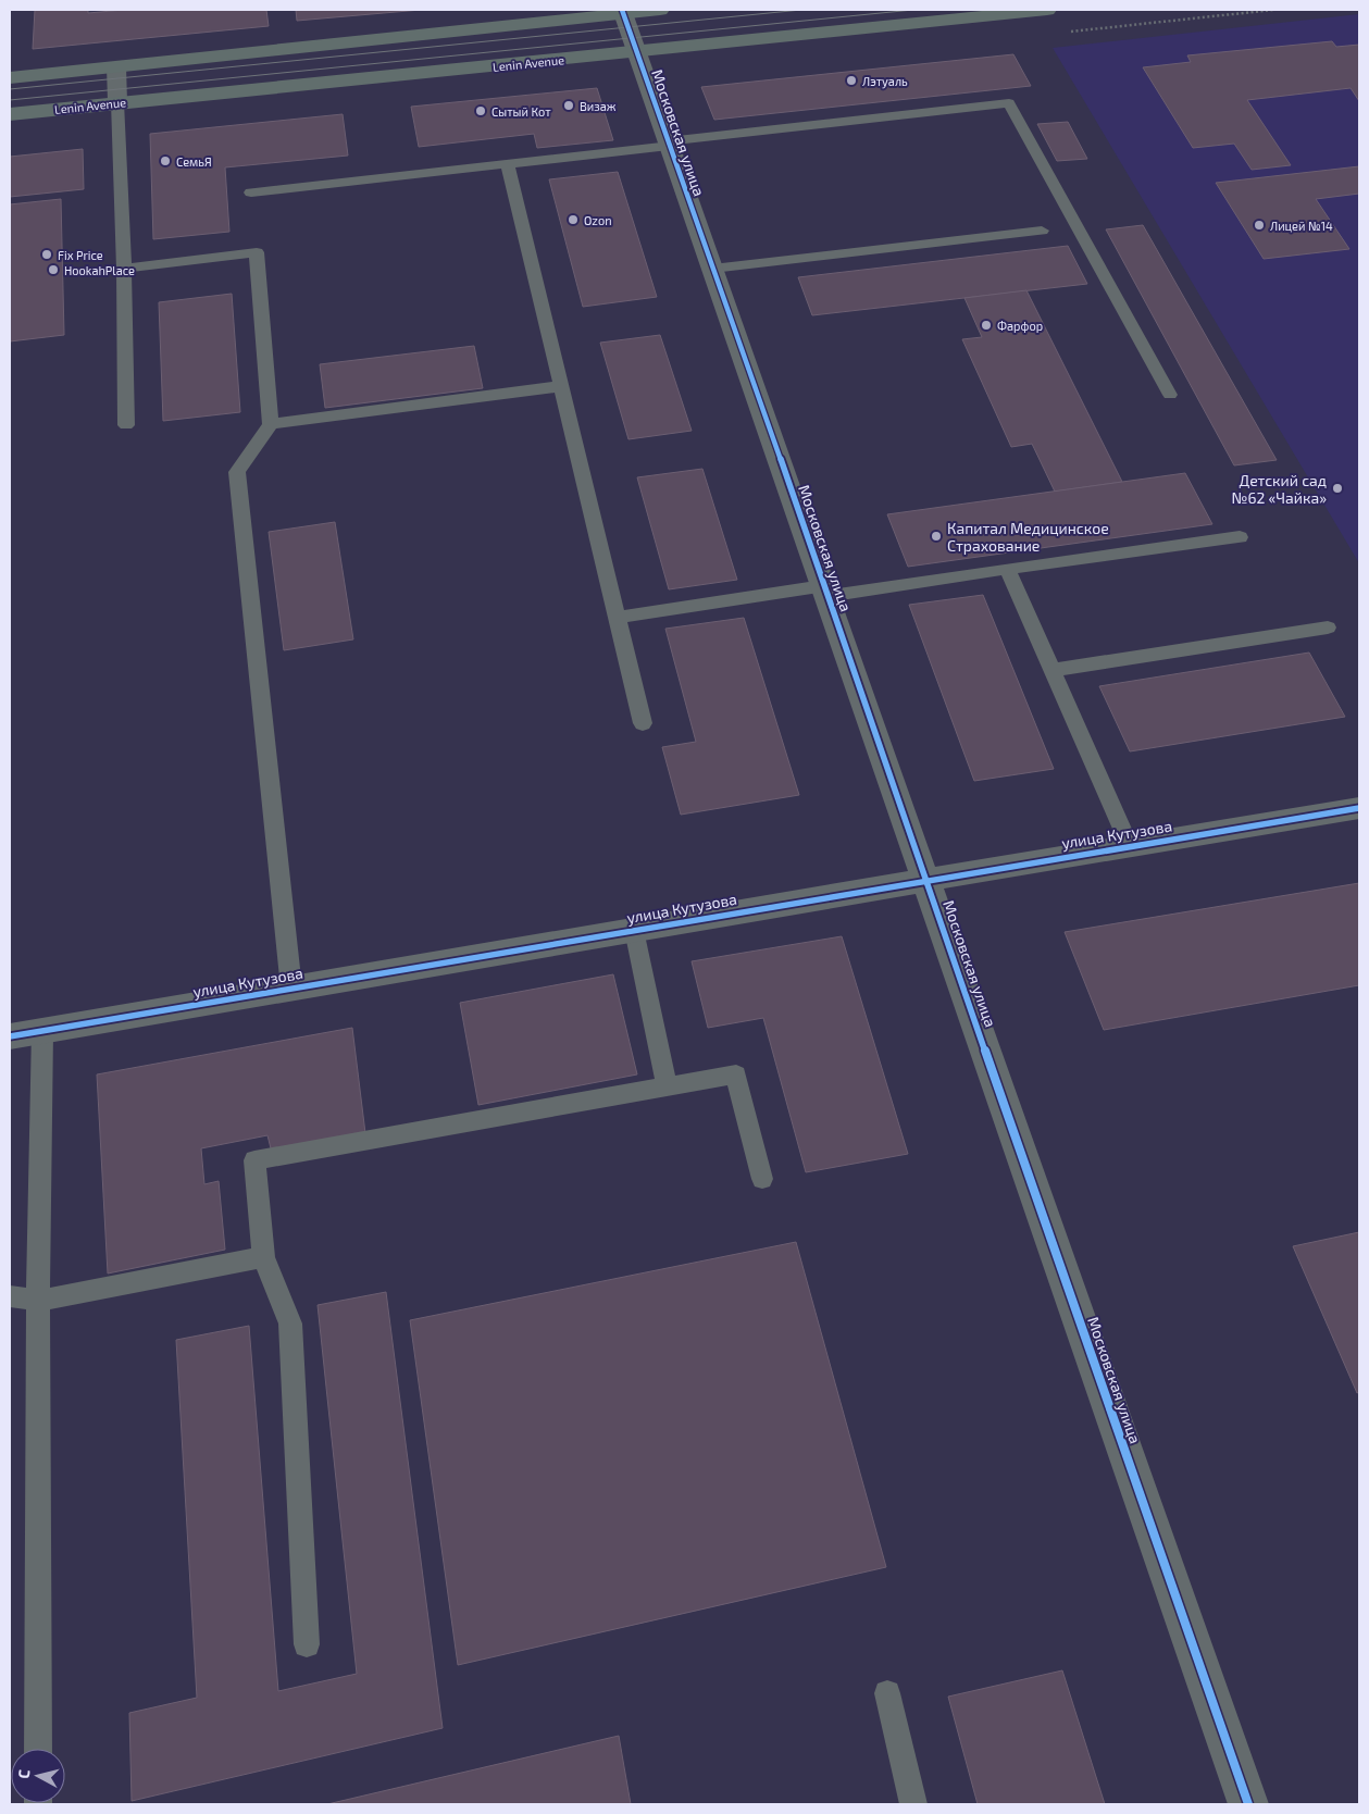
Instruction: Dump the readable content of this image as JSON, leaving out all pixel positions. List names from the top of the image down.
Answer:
{
  "streets": {
    "main road": ["Lenin Avenue"],
    "street": ["Московская улица", "улица Кутузова"]
  },
  "crossings": [
    ["Lenin Avenue", "Московская улица"],
    ["Московская улица", "улица Кутузова"]
  ],
  "places": [
    "Лэтуаль",
    "Визаж",
    "Сытый Кот",
    "СемьЯ",
    "Ozon",
    "Лицей №14",
    "Fix Price",
    "HookahPlace",
    "Фарфор",
    "Детский сад №62 «Чайка»",
    "Капитал Медицинское Страхование"
  ],
  "north": "left"
}
